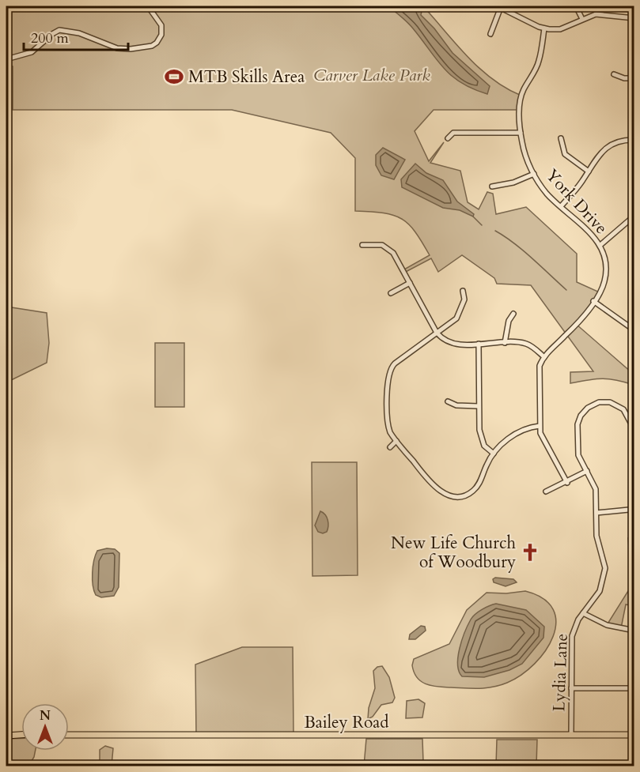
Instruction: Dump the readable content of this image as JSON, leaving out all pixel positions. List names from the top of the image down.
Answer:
{
  "streets": {
    "main road": ["Bailey Road"],
    "street": ["York Drive", "Lydia Lane"]
  },
  "crossings": [
    ["Lydia Lane", "Bailey Road"]
  ],
  "parks": ["Carver Lake Park"],
  "places": {
    "sports": ["MTB Skills Area"],
    "church": ["New Life Church of Woodbury"]
  },
  "scale_bar": "200 m",
  "north": "top"
}
